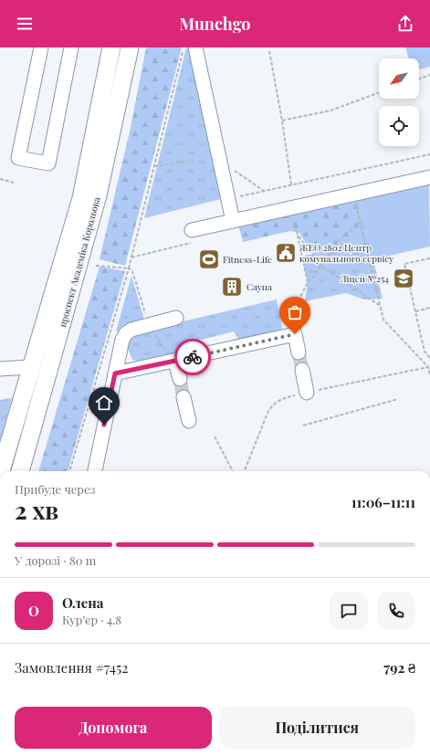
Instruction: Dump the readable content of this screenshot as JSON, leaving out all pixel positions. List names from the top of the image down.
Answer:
{
  "streets": {
    "main road": ["проспект Академіка Корольова"]
  },
  "places": {
    "public building": ["ЖЕО 2802 Центр комунального сервісу"],
    "sports": ["Fitness-Life"],
    "school or university": ["Ліцей №254"],
    "building": ["Сауна"]
  },
  "north": "bottom left",
  "page": {
    "header": "Munchgo",
    "heading": ["2 хв", "Прибуде через", "11:06–11:11"],
    "panel": [
      "Олена",
      "Кур’єр · 4.8",
      "Замовлення #7452",
      "792 ₴"
    ],
    "bar": "У дорозі · 80 m",
    "round": "О",
    "buttons": ["Допомога", "Поділитися"]
  }
}
